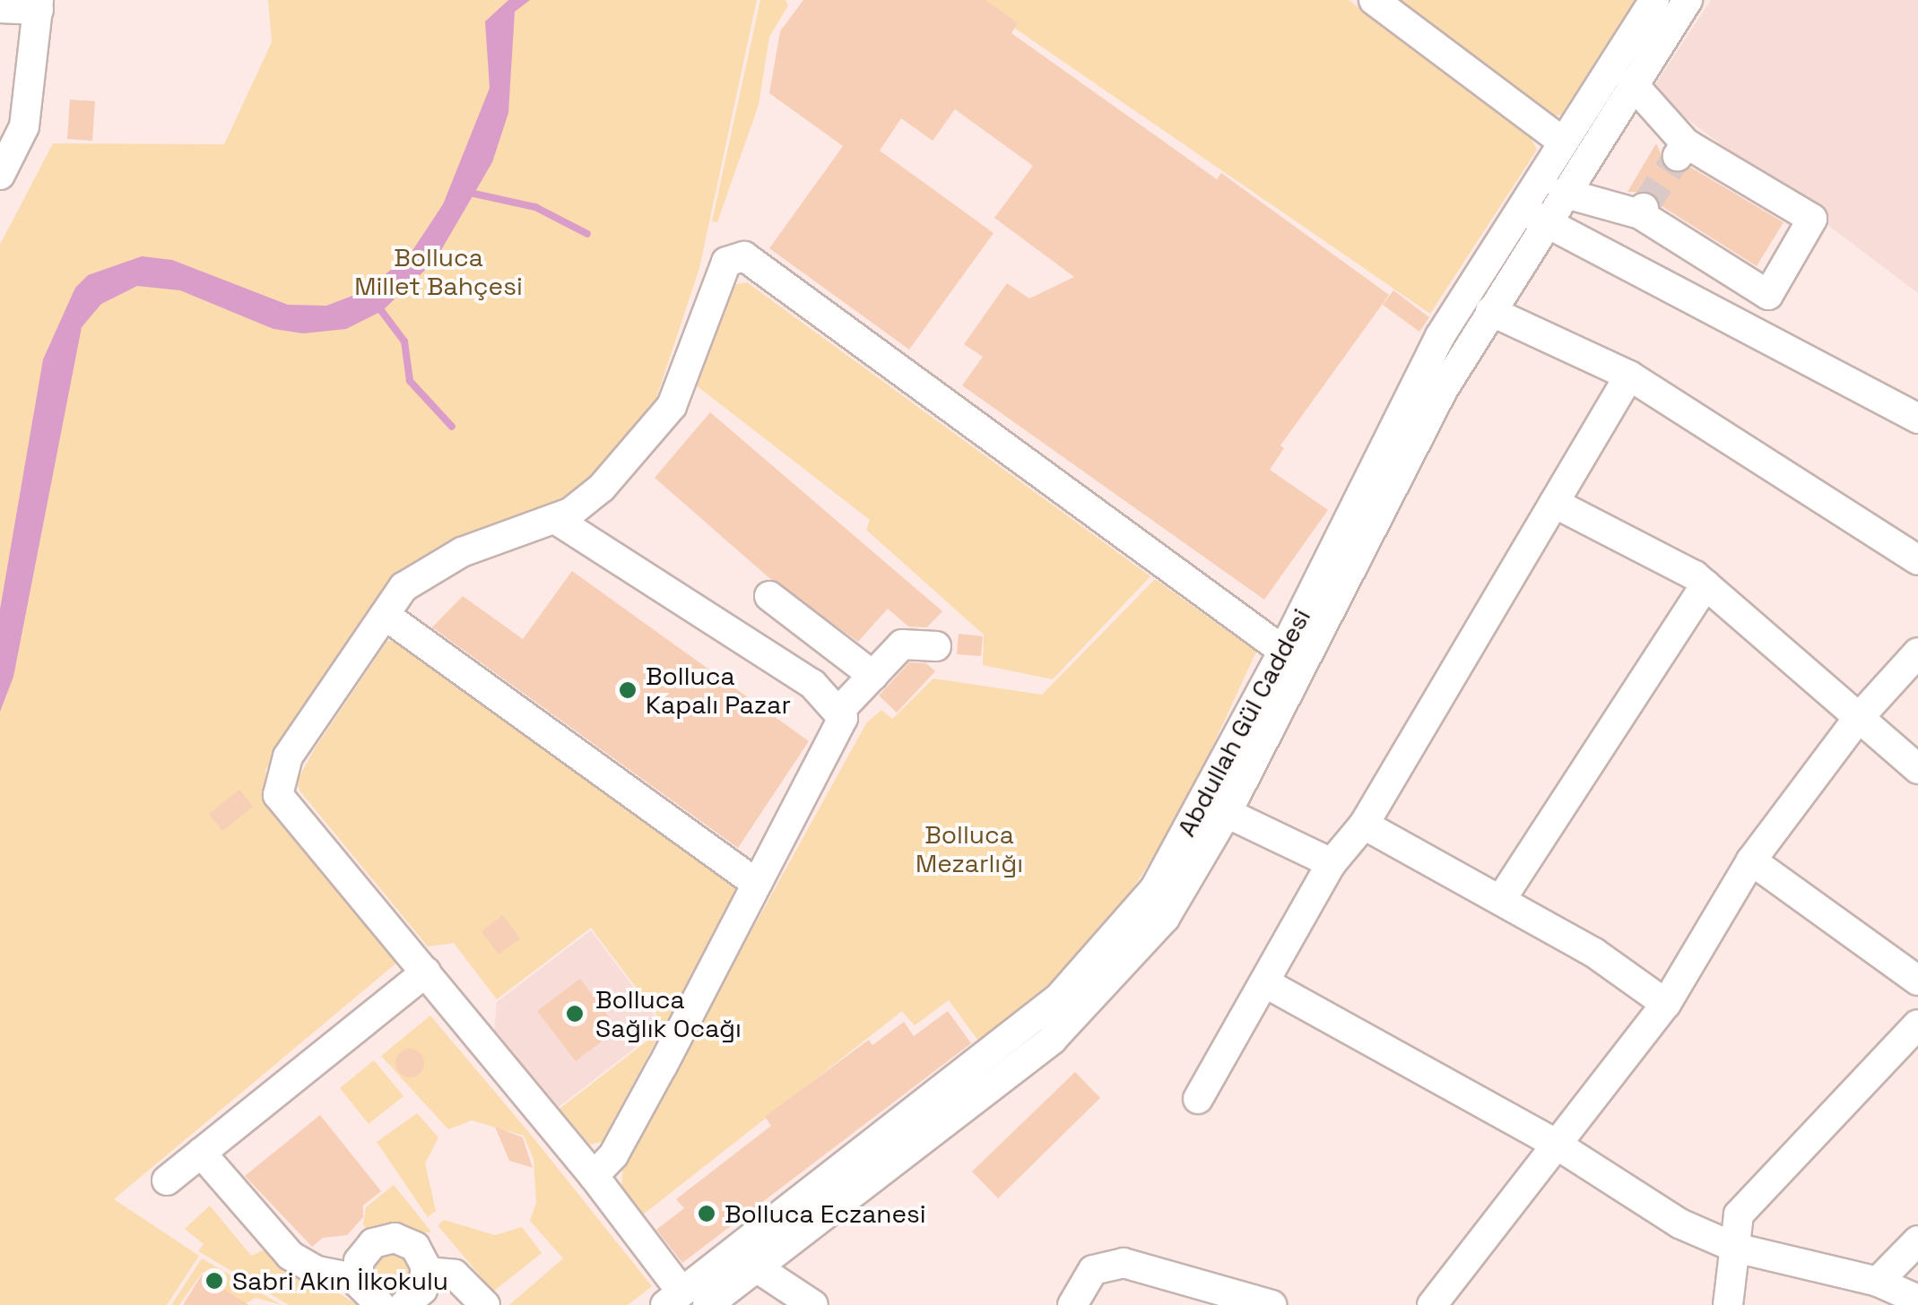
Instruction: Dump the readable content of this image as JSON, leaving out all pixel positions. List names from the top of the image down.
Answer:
{
  "streets": {
    "street": ["Abdullah Gül Caddesi"]
  },
  "parks": ["Bolluca Millet Bahçesi", "Bolluca Mezarlığı"],
  "places": [
    "Bolluca Kapalı Pazar",
    "Bolluca Sağlık Ocağı",
    "Bolluca Eczanesi",
    "Sabri Akın İlkokulu"
  ]
}
